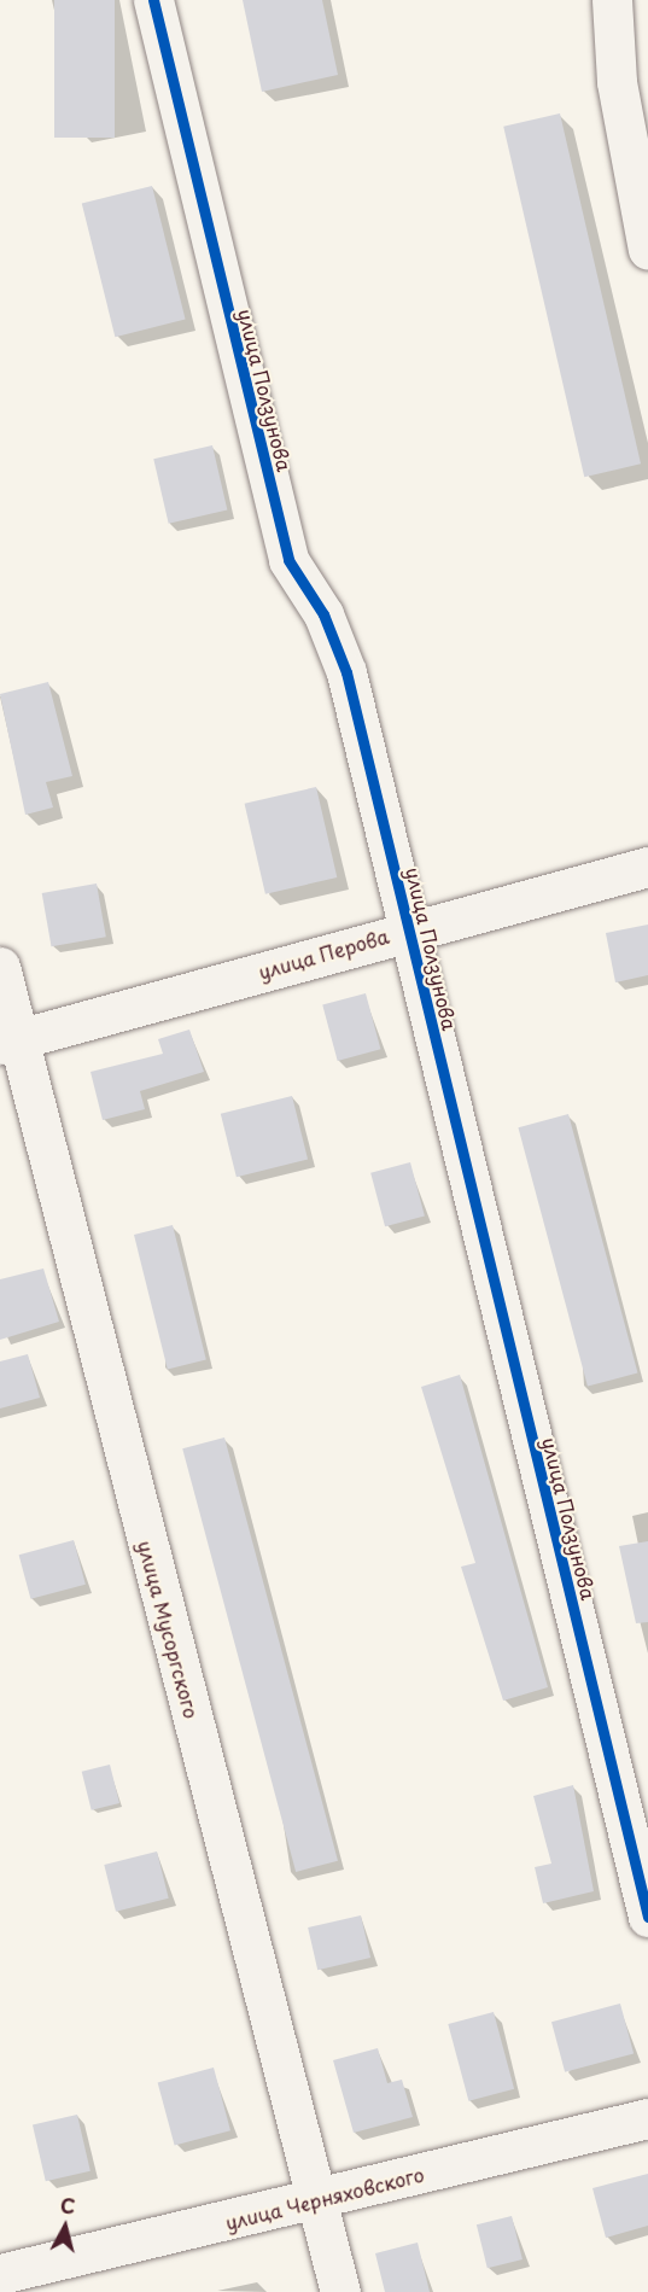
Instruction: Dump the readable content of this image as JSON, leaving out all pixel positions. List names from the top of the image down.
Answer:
{
  "streets": {
    "street": [
      "улица Ползунова",
      "улица Перова",
      "улица Мусоргского",
      "улица Черняховского"
    ]
  },
  "crossings": [
    ["улица Ползунова", "улица Перова"],
    ["улица Перова", "улица Мусоргского"],
    ["улица Мусоргского", "улица Черняховского"]
  ],
  "north": "top"
}
